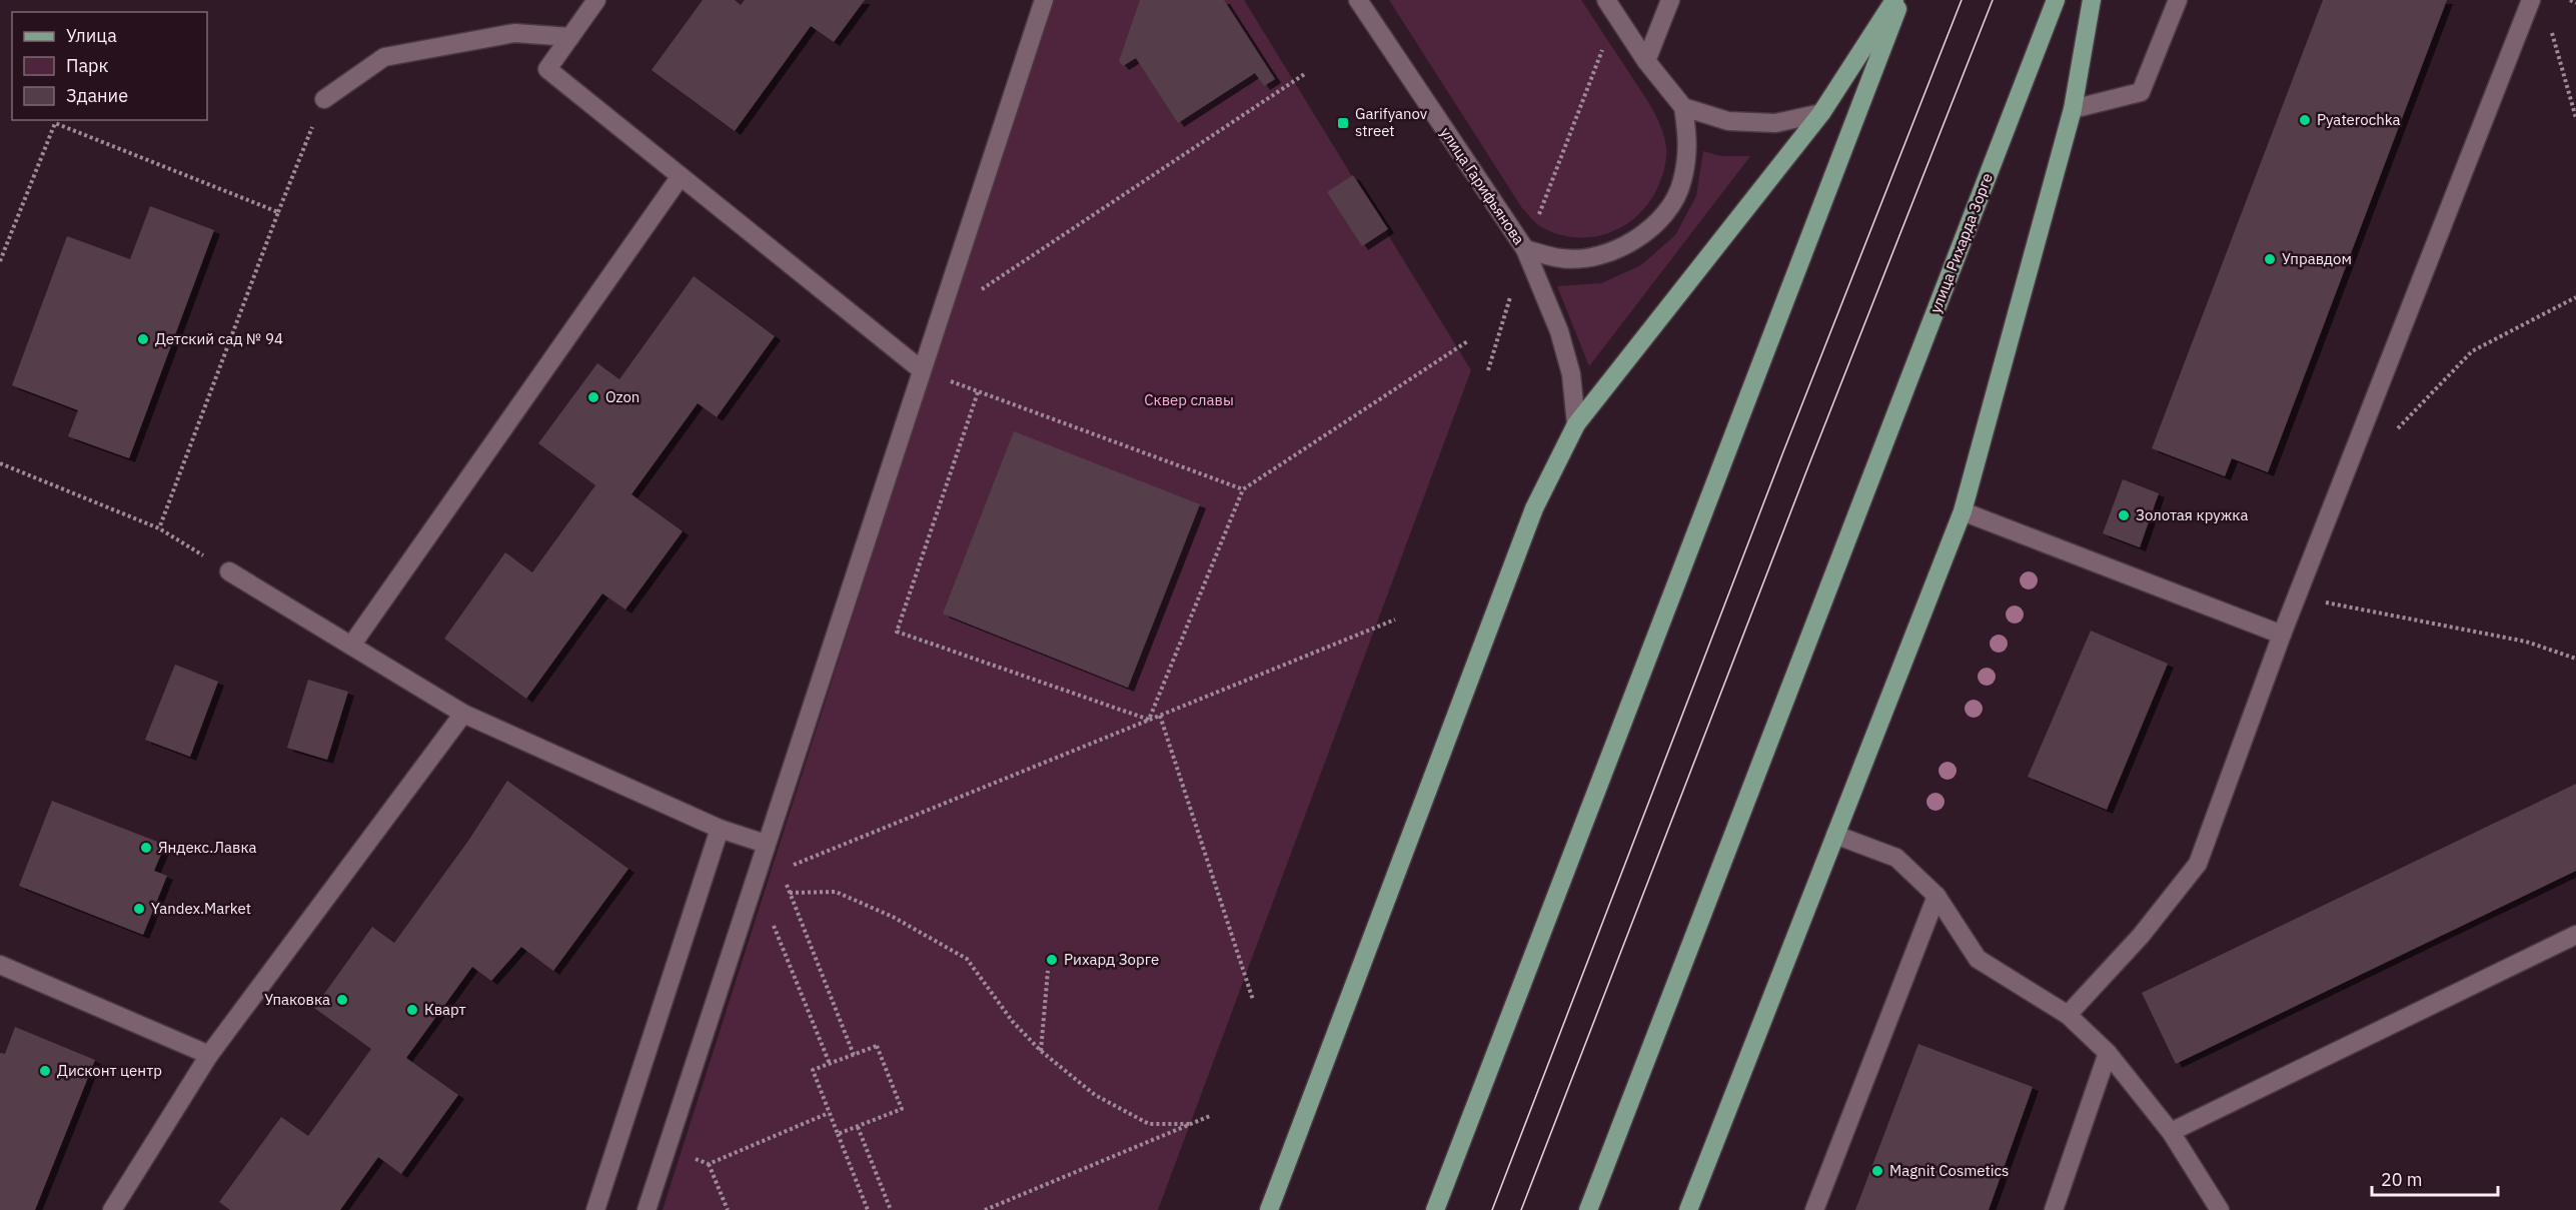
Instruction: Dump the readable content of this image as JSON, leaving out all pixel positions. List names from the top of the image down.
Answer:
{
  "streets": {
    "main road": ["улица Рихарда Зорге"],
    "street": ["улица Гарифьянова"]
  },
  "parks": ["Сквер славы"],
  "places": {
    "other": [
      "Pyaterochka",
      "Управдом",
      "Детский сад № 94",
      "Ozon",
      "Золотая кружка",
      "Яндекс.Лавка",
      "Yandex.Market",
      "Рихард Зорге",
      "Упаковка",
      "Кварт",
      "Дисконт центр",
      "Magnit Cosmetics"
    ],
    "transit": ["Garifyanov street"]
  },
  "legend": ["Улица", "Парк", "Здание"],
  "scale_bar": "20 m"
}
